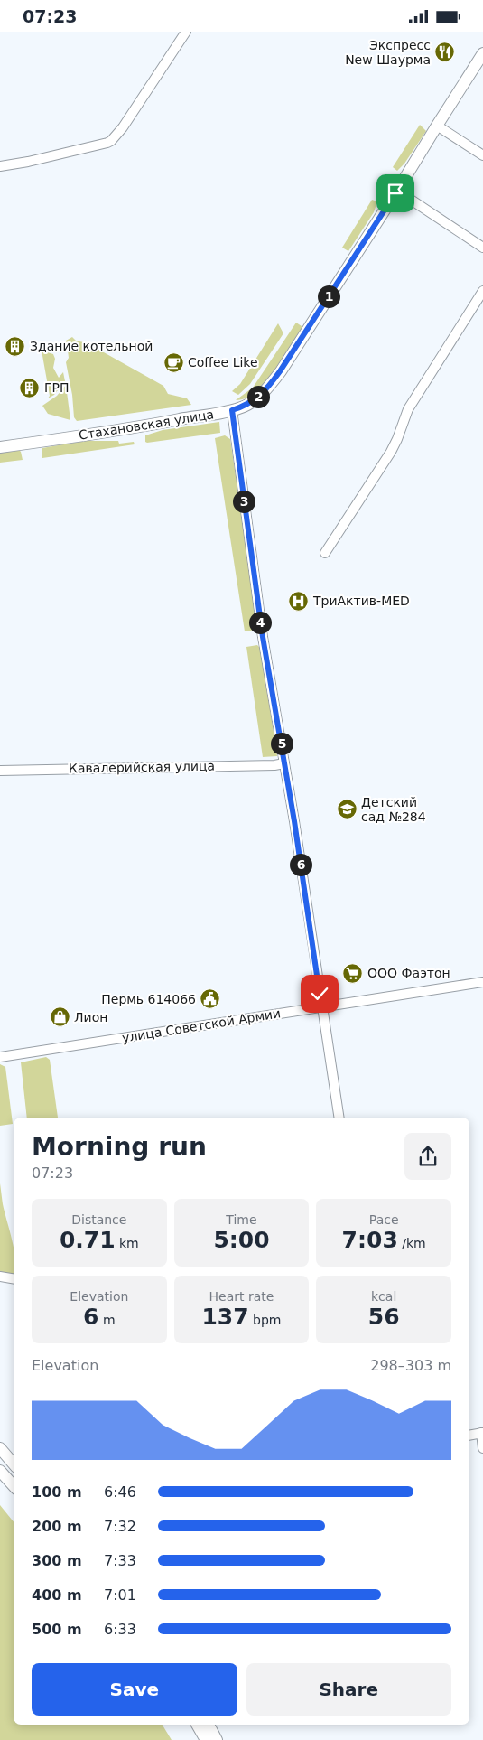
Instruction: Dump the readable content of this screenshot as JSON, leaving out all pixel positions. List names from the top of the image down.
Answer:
{
  "streets": {
    "main road": ["Стахановская улица"],
    "street": ["Кавалерийская улица", "улица Советской Армии"]
  },
  "places": {
    "restaurant": ["Экспресс New Шаурма"],
    "building": ["Здание котельной", "ГРП"],
    "cafe": ["Coffee Like"],
    "hospital": ["ТриАктив-MED"],
    "school or university": ["Детский сад №284"],
    "supermarket": ["ООО Фаэтон"],
    "public building": ["Пермь 614066"],
    "shop": ["Лион"]
  },
  "page": {
    "status": "07:23",
    "pins": [
      "1",
      "2",
      "3",
      "4",
      "5",
      "6"
    ],
    "heading": ["Morning run", "07:23"],
    "stats": [
      ["Distance", "0.71 km"],
      ["Time", "5:00"],
      ["Pace", "7:03 /km"],
      ["Elevation", "6 m"],
      ["Heart rate", "137 bpm"],
      ["kcal", "56"]
    ],
    "chart": ["Elevation", "298–303 m"],
    "list": [
      {
        "name": "100 m",
        "note": "6:46"
      },
      {
        "name": "200 m",
        "note": "7:32"
      },
      {
        "name": "300 m",
        "note": "7:33"
      },
      {
        "name": "400 m",
        "note": "7:01"
      },
      {
        "name": "500 m",
        "note": "6:33"
      }
    ],
    "buttons": ["Save", "Share"]
  }
}
